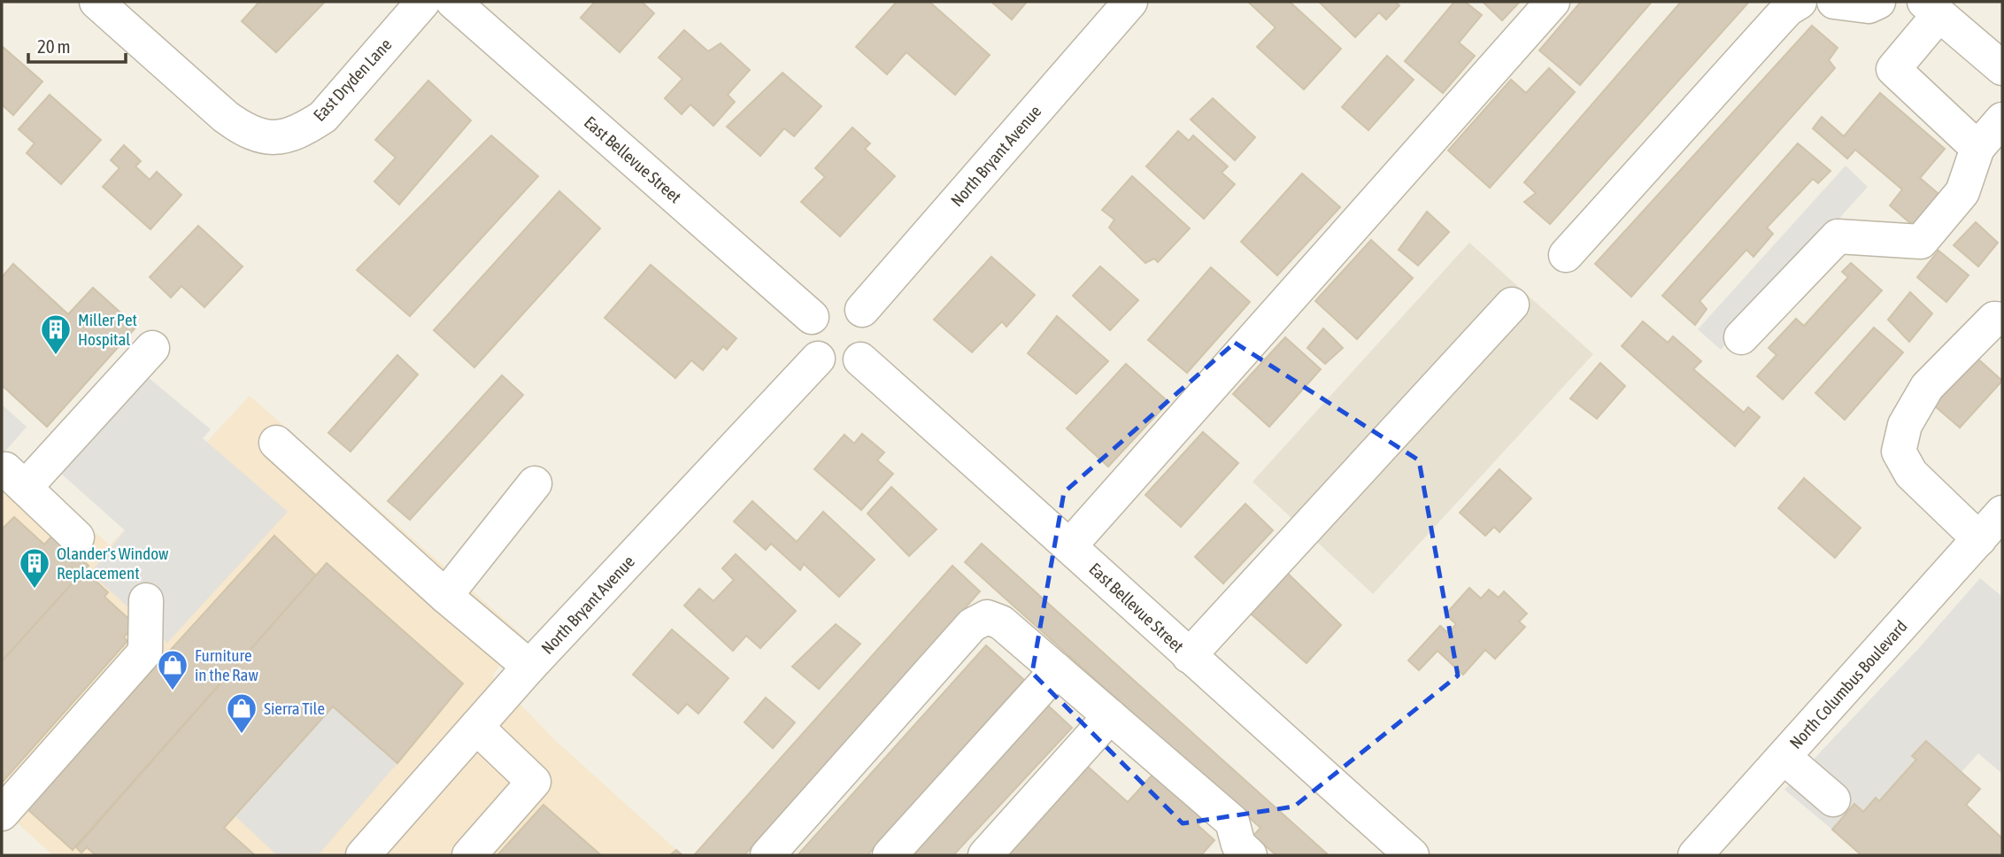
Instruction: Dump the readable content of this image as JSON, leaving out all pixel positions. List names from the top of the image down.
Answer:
{
  "streets": {
    "street": [
      "East Dryden Lane",
      "North Bryant Avenue",
      "East Bellevue Street",
      "North Columbus Boulevard"
    ]
  },
  "crossings": [
    ["North Bryant Avenue", "East Bellevue Street"]
  ],
  "places": {
    "building": ["Miller Pet Hospital", "Olander's Window Replacement"],
    "shop": ["Furniture in the Raw", "Sierra Tile"]
  },
  "scale_bar": "20 m"
}
